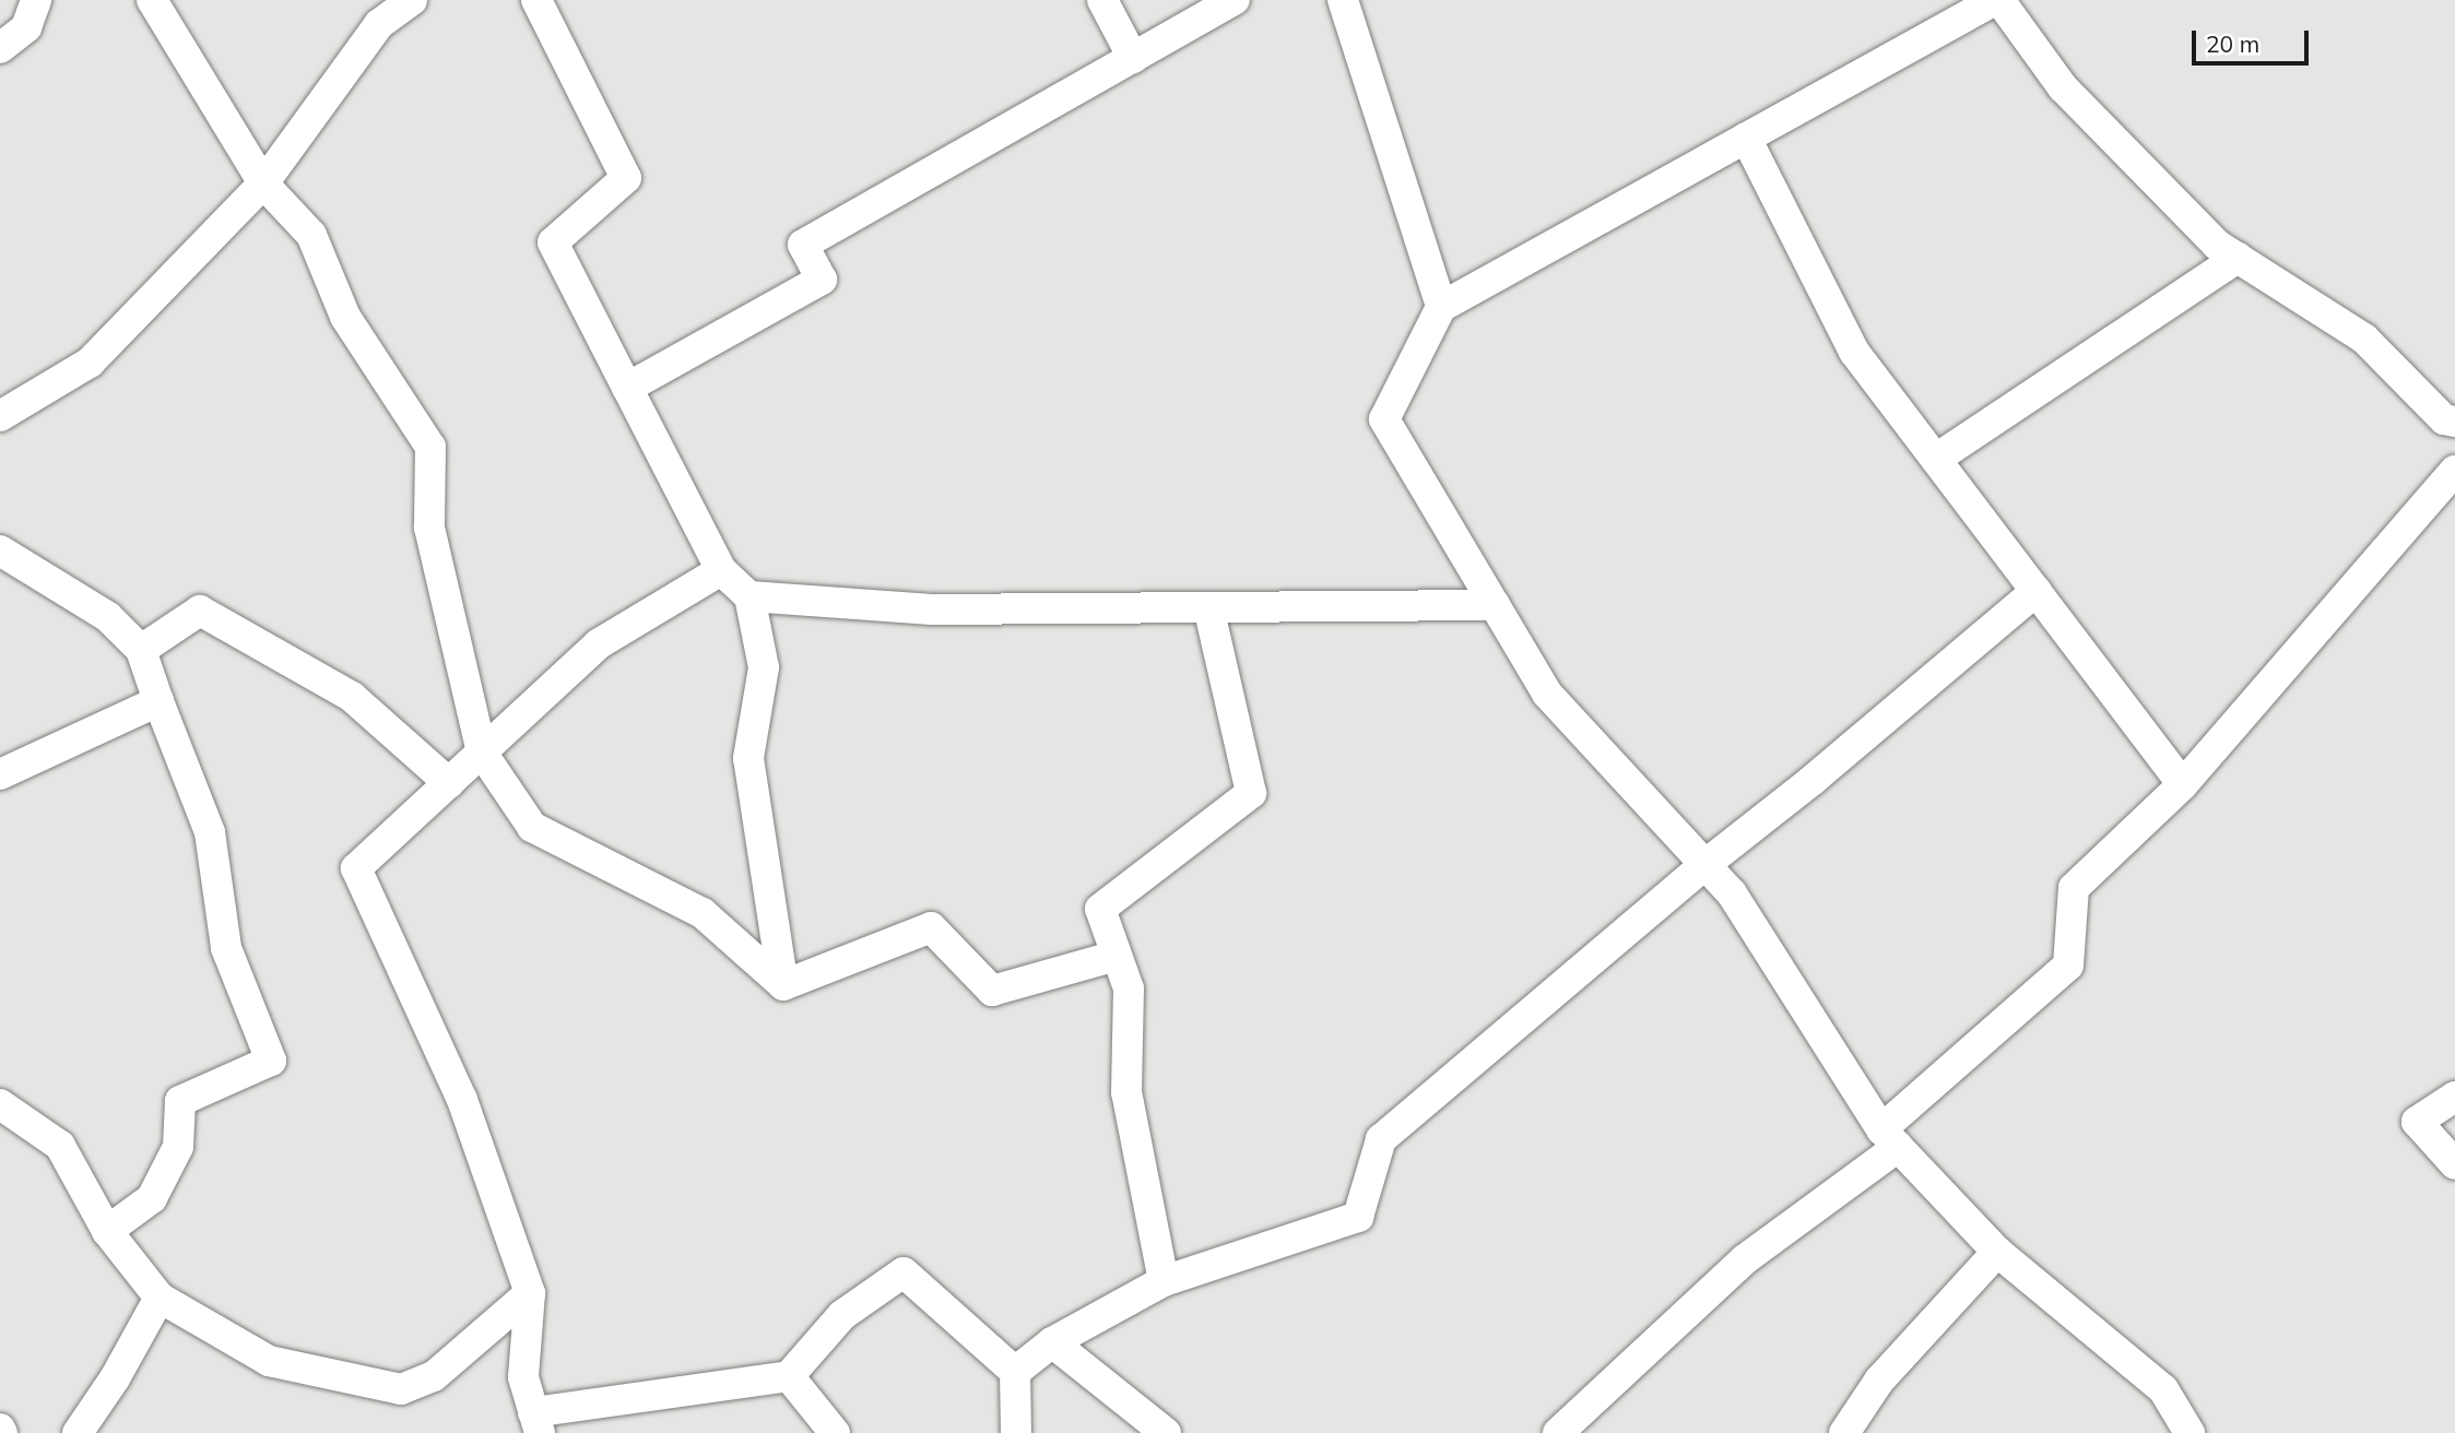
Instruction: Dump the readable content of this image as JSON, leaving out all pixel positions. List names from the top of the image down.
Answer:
{
  "scale_bar": "20 m"
}
